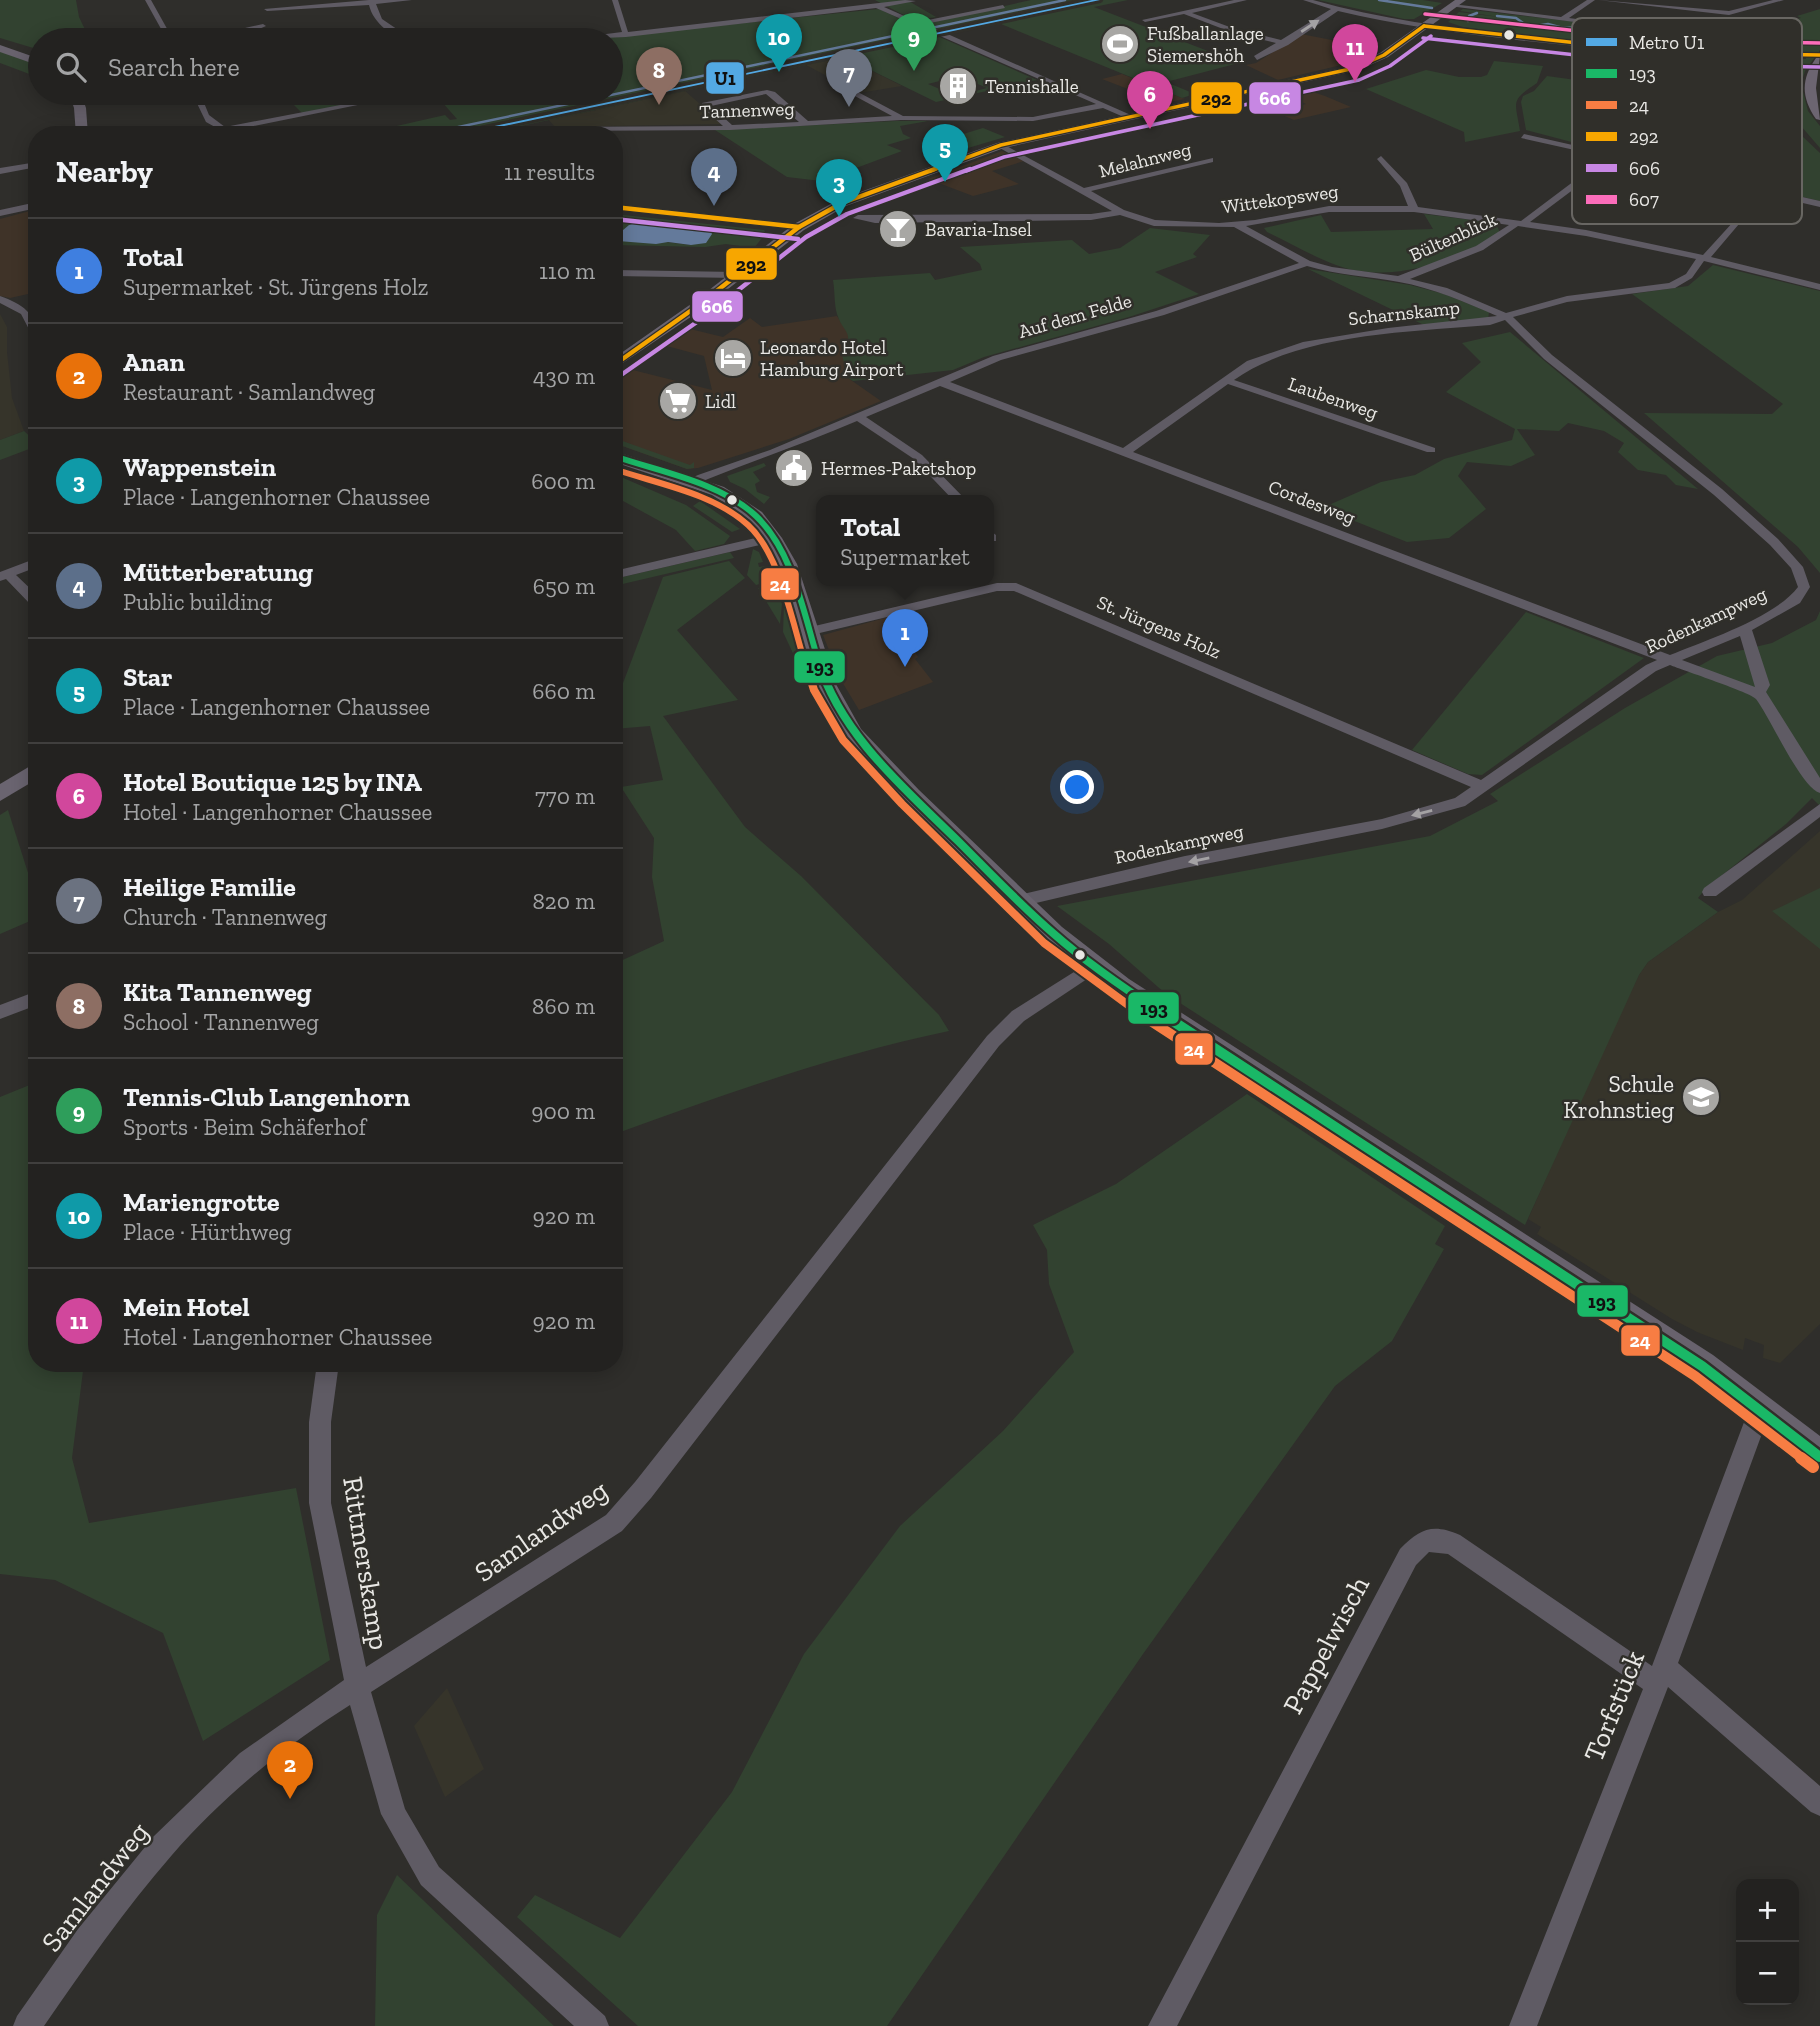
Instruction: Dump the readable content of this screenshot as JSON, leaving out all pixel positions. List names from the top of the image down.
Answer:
{
  "streets": {
    "street": [
      "Tannenweg",
      "Melahnweg",
      "Wittekopsweg",
      "Bültenblick",
      "Scharnskamp",
      "Auf dem Felde",
      "Laubenweg",
      "Cordesweg",
      "Rodenkampweg",
      "St. Jürgens Holz",
      "Samlandweg",
      "Rittmerskamp",
      "Pappelwisch",
      "Torfstück"
    ]
  },
  "crossings": [
    ["Wittekopsweg", "Bültenblick"],
    ["Wittekopsweg", "Scharnskamp"],
    ["Wittekopsweg", "Rodenkampweg"],
    ["Bültenblick", "Rodenkampweg"],
    ["Scharnskamp", "Laubenweg"],
    ["Scharnskamp", "Cordesweg"],
    ["Scharnskamp", "Rodenkampweg"],
    ["Auf dem Felde", "Cordesweg"],
    ["Auf dem Felde", "Rodenkampweg"],
    ["Cordesweg", "Rodenkampweg"],
    ["Rodenkampweg", "St. Jürgens Holz"],
    ["Samlandweg", "Rittmerskamp"],
    ["Pappelwisch", "Torfstück"]
  ],
  "places": {
    "sports": ["Fußballanlage Siemershöh"],
    "building": ["Tennishalle"],
    "bar": ["Bavaria-Insel"],
    "hotel": ["Leonardo Hotel Hamburg Airport"],
    "supermarket": ["Lidl"],
    "public building": ["Hermes-Paketshop"],
    "school or university": ["Schule Krohnstieg"]
  },
  "lines": [
    "metro line U1",
    "transit line 607",
    "transit line 292",
    "transit line 606",
    "transit line 193",
    "transit line 24"
  ],
  "legend": [
    "Metro U1",
    "193",
    "24",
    "292",
    "606",
    "607"
  ],
  "page": {
    "pins": [
      "9",
      "10",
      "11",
      "8",
      "7",
      "6",
      "5",
      "4",
      "3",
      "1",
      "2"
    ],
    "search": "Search here",
    "heading": ["Nearby", "11 results"],
    "list": [
      {
        "mark": "1",
        "name": "Total",
        "note": "Supermarket · St. Jürgens Holz",
        "value": "110 m"
      },
      {
        "mark": "2",
        "name": "Anan",
        "note": "Restaurant · Samlandweg",
        "value": "430 m"
      },
      {
        "mark": "3",
        "name": "Wappenstein",
        "note": "Place · Langenhorner Chaussee",
        "value": "600 m"
      },
      {
        "mark": "4",
        "name": "Mütterberatung",
        "note": "Public building",
        "value": "650 m"
      },
      {
        "mark": "5",
        "name": "Star",
        "note": "Place · Langenhorner Chaussee",
        "value": "660 m"
      },
      {
        "mark": "6",
        "name": "Hotel Boutique 125 by INA",
        "note": "Hotel · Langenhorner Chaussee",
        "value": "770 m"
      },
      {
        "mark": "7",
        "name": "Heilige Familie",
        "note": "Church · Tannenweg",
        "value": "820 m"
      },
      {
        "mark": "8",
        "name": "Kita Tannenweg",
        "note": "School · Tannenweg",
        "value": "860 m"
      },
      {
        "mark": "9",
        "name": "Tennis-Club Langenhorn",
        "note": "Sports · Beim Schäferhof",
        "value": "900 m"
      },
      {
        "mark": "10",
        "name": "Mariengrotte",
        "note": "Place · Hürthweg",
        "value": "920 m"
      },
      {
        "mark": "11",
        "name": "Mein Hotel",
        "note": "Hotel · Langenhorner Chaussee",
        "value": "920 m"
      }
    ],
    "popup": ["Total", "Supermarket"],
    "map_buttons": ["+", "−"]
  }
}
